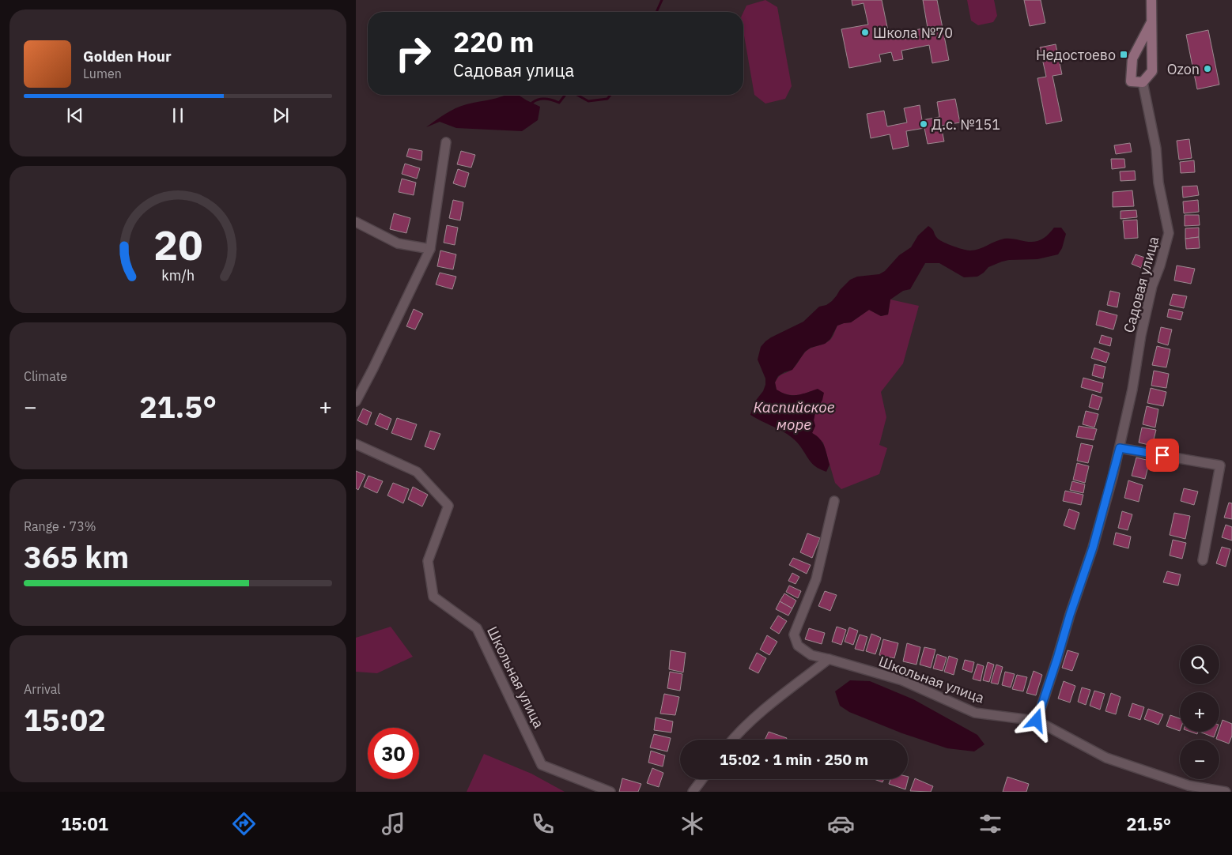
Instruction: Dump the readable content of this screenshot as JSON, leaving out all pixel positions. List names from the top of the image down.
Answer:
{
  "streets": {
    "street": ["Садовая улица", "Школьная улица"]
  },
  "crossings": [
    ["Садовая улица", "Школьная улица"]
  ],
  "water": ["Каспийское море"],
  "places": {
    "other": ["Школа №70", "Ozon", "Д.с. №151"],
    "transit": ["Недостоево"]
  },
  "page": {
    "turn": ["220 m", "Садовая улица"],
    "song": ["Golden Hour", "Lumen"],
    "tile": [
      "Climate",
      ["Range · 73%", "365 km"],
      ["Arrival", "15:02"]
    ],
    "heat": ["−", "21.5°", "+"],
    "map_buttons": ["+", "−"],
    "limit": "30",
    "trip": "15:02 · 1 min · 250 m",
    "tabs": ["15:01", "21.5°"],
    "gauge": ["20", "km/h"]
  }
}
